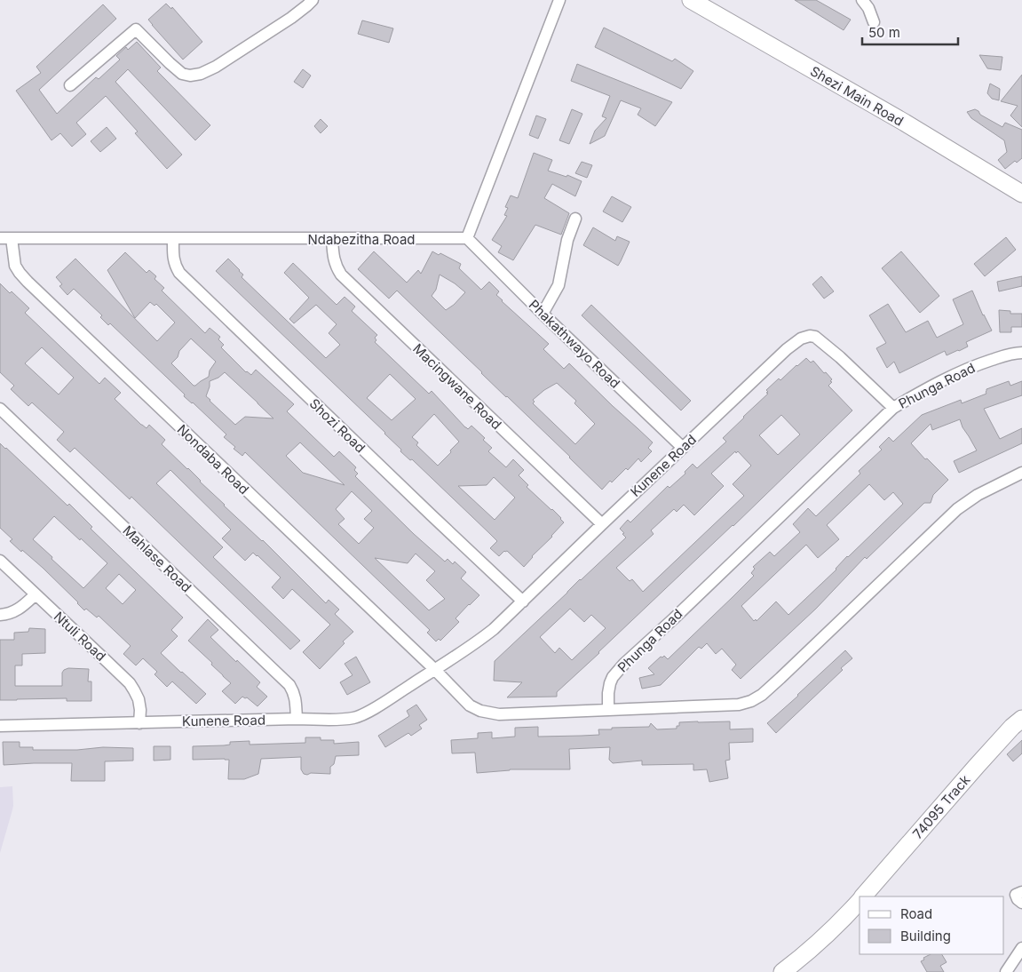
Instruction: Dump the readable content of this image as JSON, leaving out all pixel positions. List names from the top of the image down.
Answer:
{
  "streets": {
    "street": [
      "Shezi Main Road",
      "Ndabezitha Road",
      "Phakathwayo Road",
      "Phunga Road",
      "Macingwane Road",
      "Shozi Road",
      "Nondaba Road",
      "Kunene Road",
      "Mahlase Road",
      "Ntuli Road",
      "74095 Track"
    ]
  },
  "crossings": [
    ["Ndabezitha Road", "Phakathwayo Road"],
    ["Ndabezitha Road", "Macingwane Road"],
    ["Ndabezitha Road", "Shozi Road"],
    ["Ndabezitha Road", "Nondaba Road"],
    ["Phakathwayo Road", "Kunene Road"],
    ["Phunga Road", "Kunene Road"],
    ["Macingwane Road", "Kunene Road"],
    ["Shozi Road", "Kunene Road"],
    ["Nondaba Road", "Kunene Road"],
    ["Kunene Road", "Mahlase Road"],
    ["Kunene Road", "Ntuli Road"]
  ],
  "legend": ["Road", "Building"],
  "scale_bar": "50 m"
}
